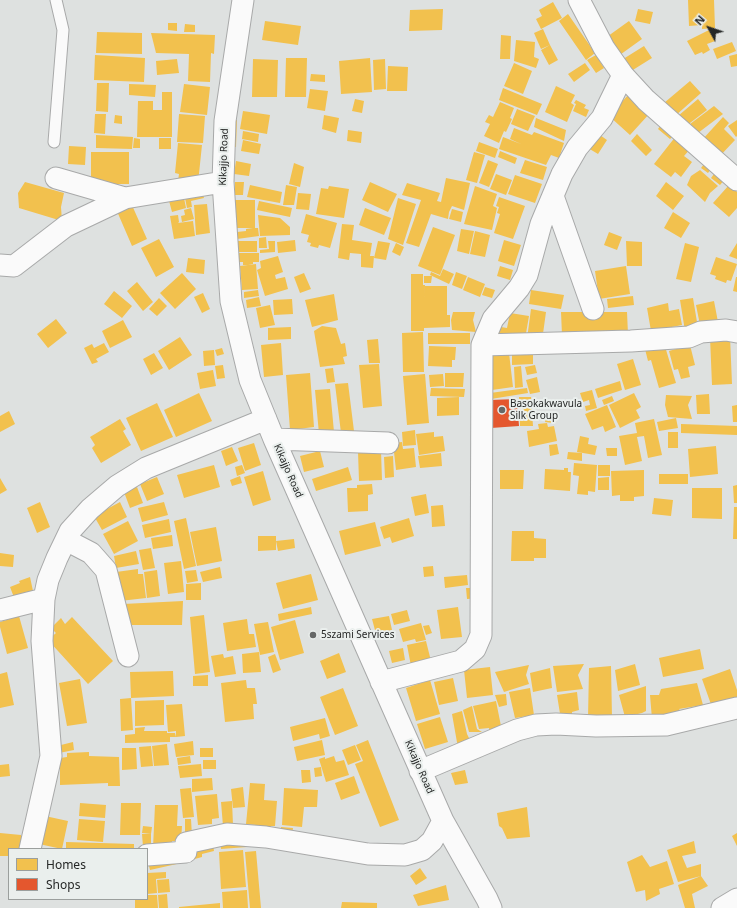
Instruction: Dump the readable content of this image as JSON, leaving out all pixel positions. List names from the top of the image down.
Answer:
{
  "streets": {
    "street": ["Kikajjo Road"]
  },
  "places": ["Basokakwavula Silk Group", "5szami Services"],
  "legend": ["Homes", "Shops"],
  "north": "top left"
}
